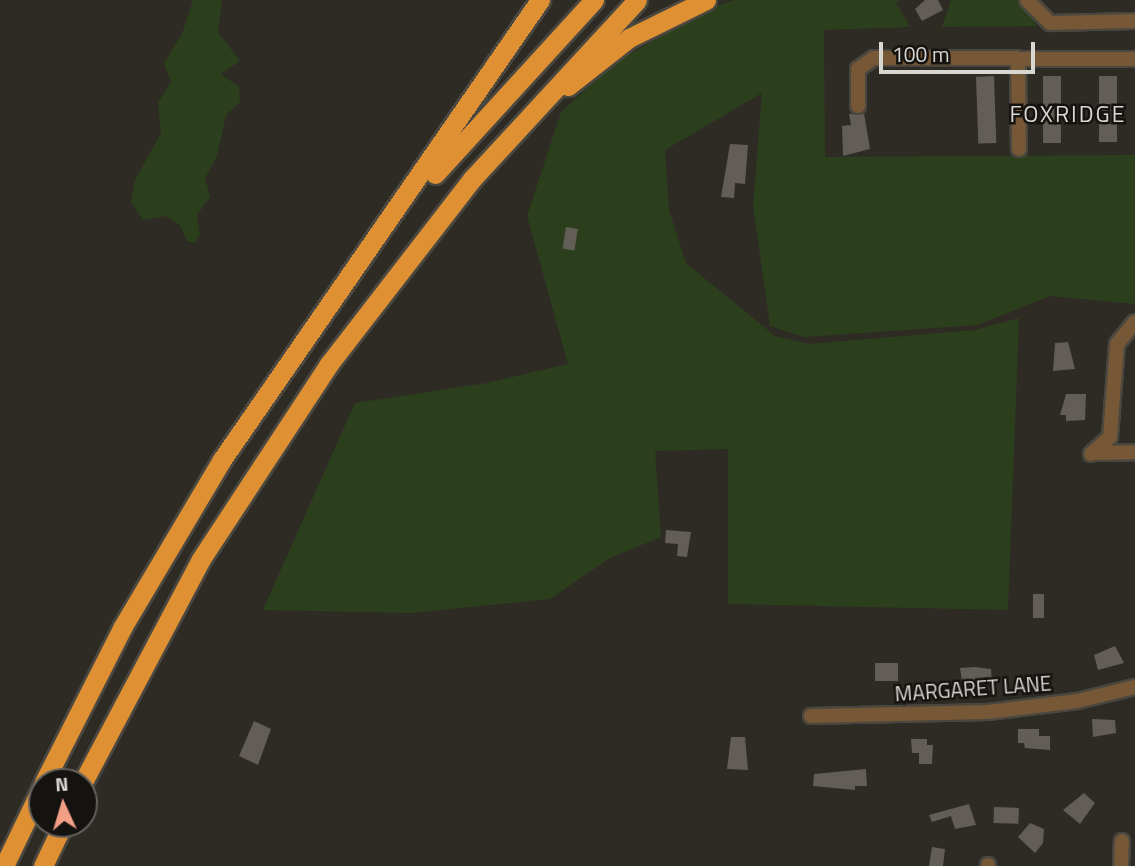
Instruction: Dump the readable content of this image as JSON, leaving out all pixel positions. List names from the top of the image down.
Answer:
{
  "streets": {
    "street": ["MARGARET LANE"]
  },
  "districts": ["FOXRIDGE"],
  "scale_bar": "100 m",
  "north": "top"
}
